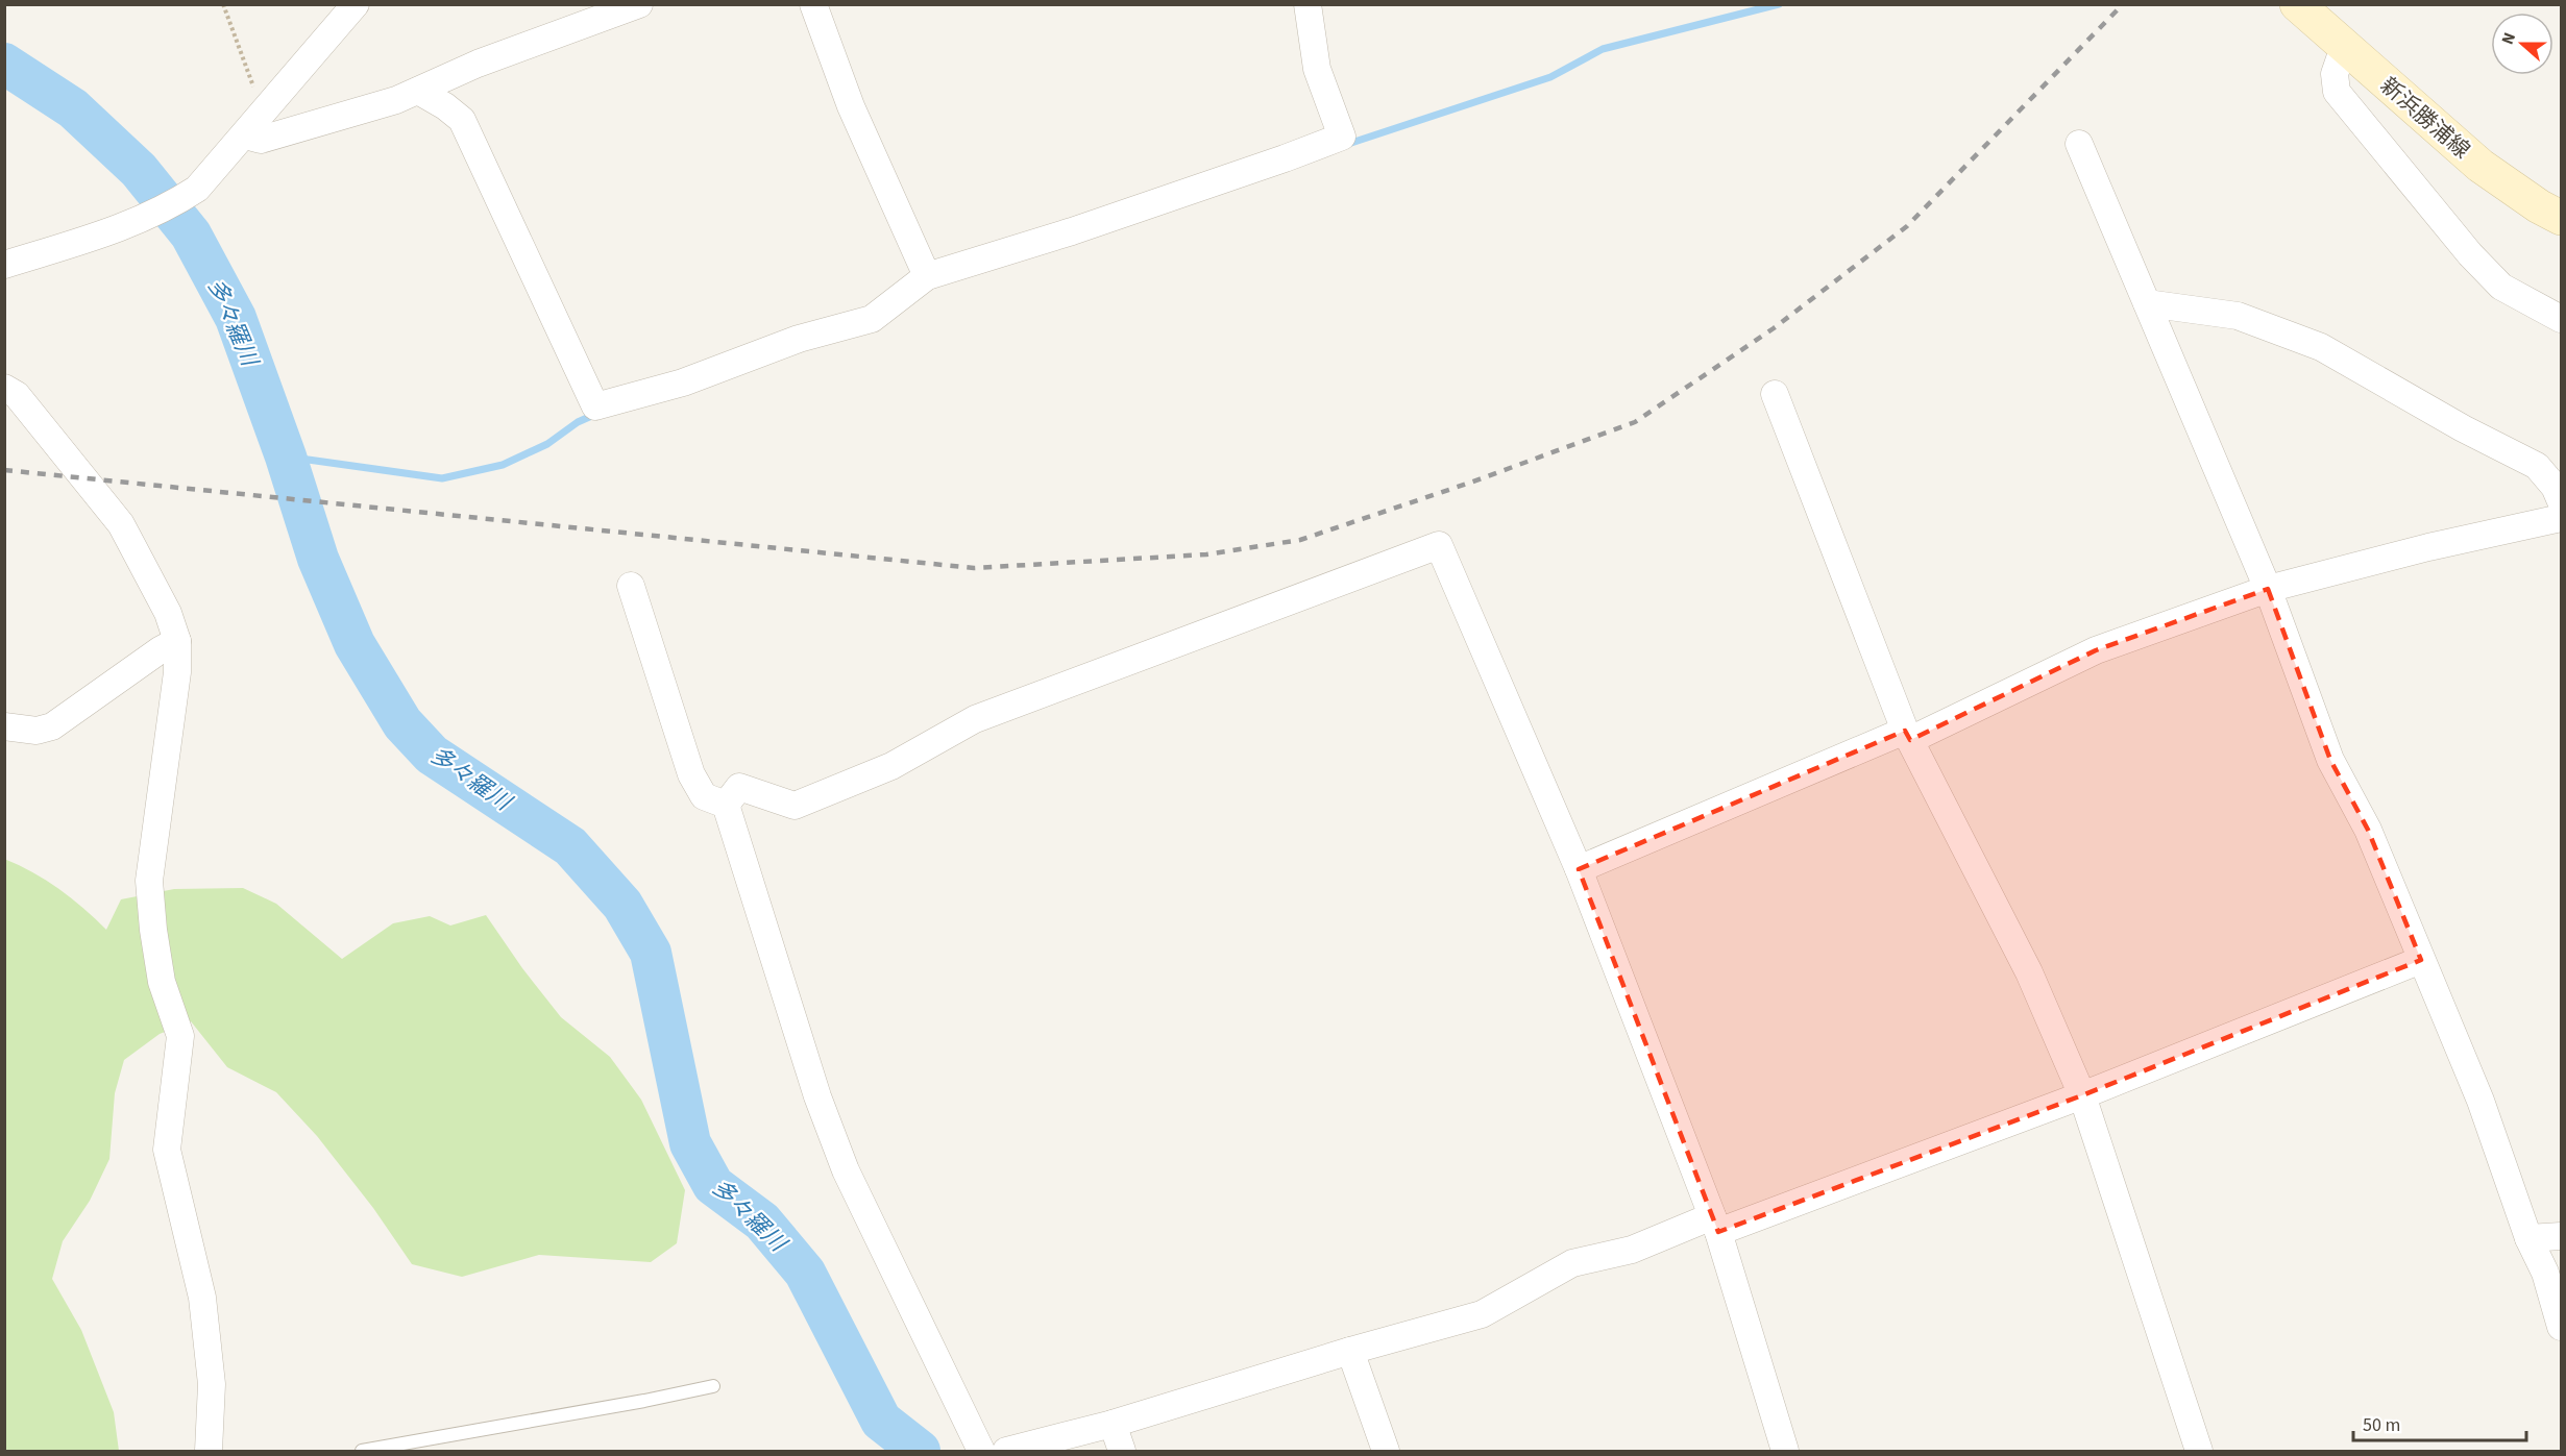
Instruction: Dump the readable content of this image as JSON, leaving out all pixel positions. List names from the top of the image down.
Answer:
{
  "streets": {
    "main road": ["新浜勝浦線"]
  },
  "water": ["多々羅川"],
  "scale_bar": "50 m",
  "north": "left"
}
